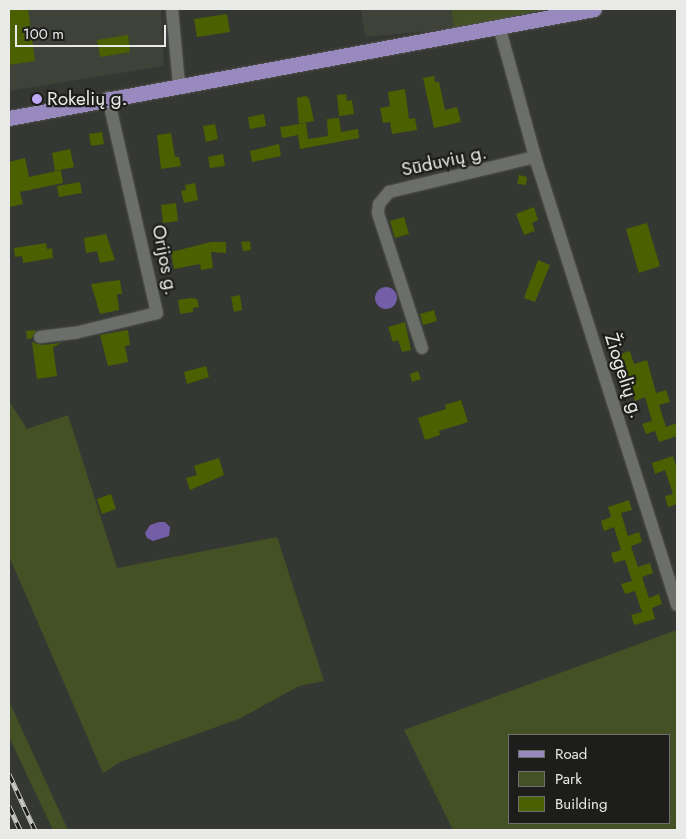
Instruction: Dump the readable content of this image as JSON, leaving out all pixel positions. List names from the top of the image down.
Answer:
{
  "streets": {
    "street": ["Sūduvių g.", "Orijos g.", "Žiogelių g."]
  },
  "crossings": [
    ["Sūduvių g.", "Žiogelių g."]
  ],
  "places": ["Rokelių g."],
  "legend": ["Road", "Park", "Building"],
  "scale_bar": "100 m"
}
